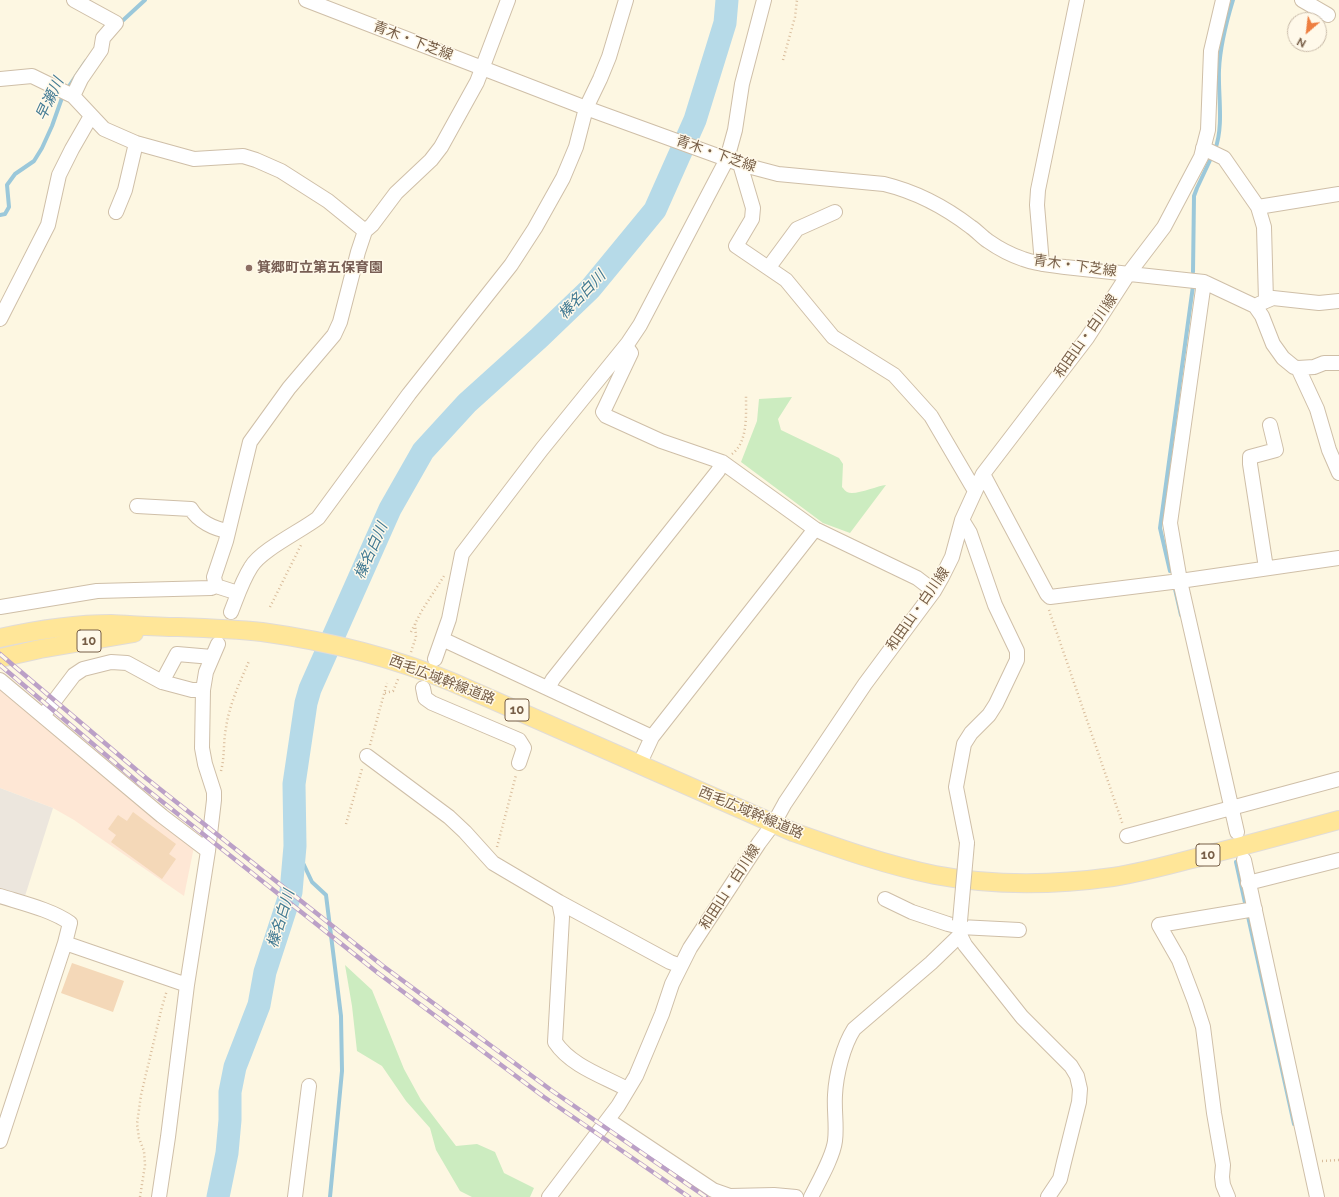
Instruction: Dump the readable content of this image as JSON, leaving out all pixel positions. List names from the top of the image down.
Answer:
{
  "streets": {
    "main road": ["10", "西毛広域幹線道路"],
    "street": ["青木・下芝線", "和田山・白川線"]
  },
  "crossings": [
    ["青木・下芝線", "和田山・白川線"],
    ["和田山・白川線", "西毛広域幹線道路"]
  ],
  "water": ["早瀬川", "榛名白川"],
  "places": ["箕郷町立第五保育園"],
  "north": "bottom left"
}
